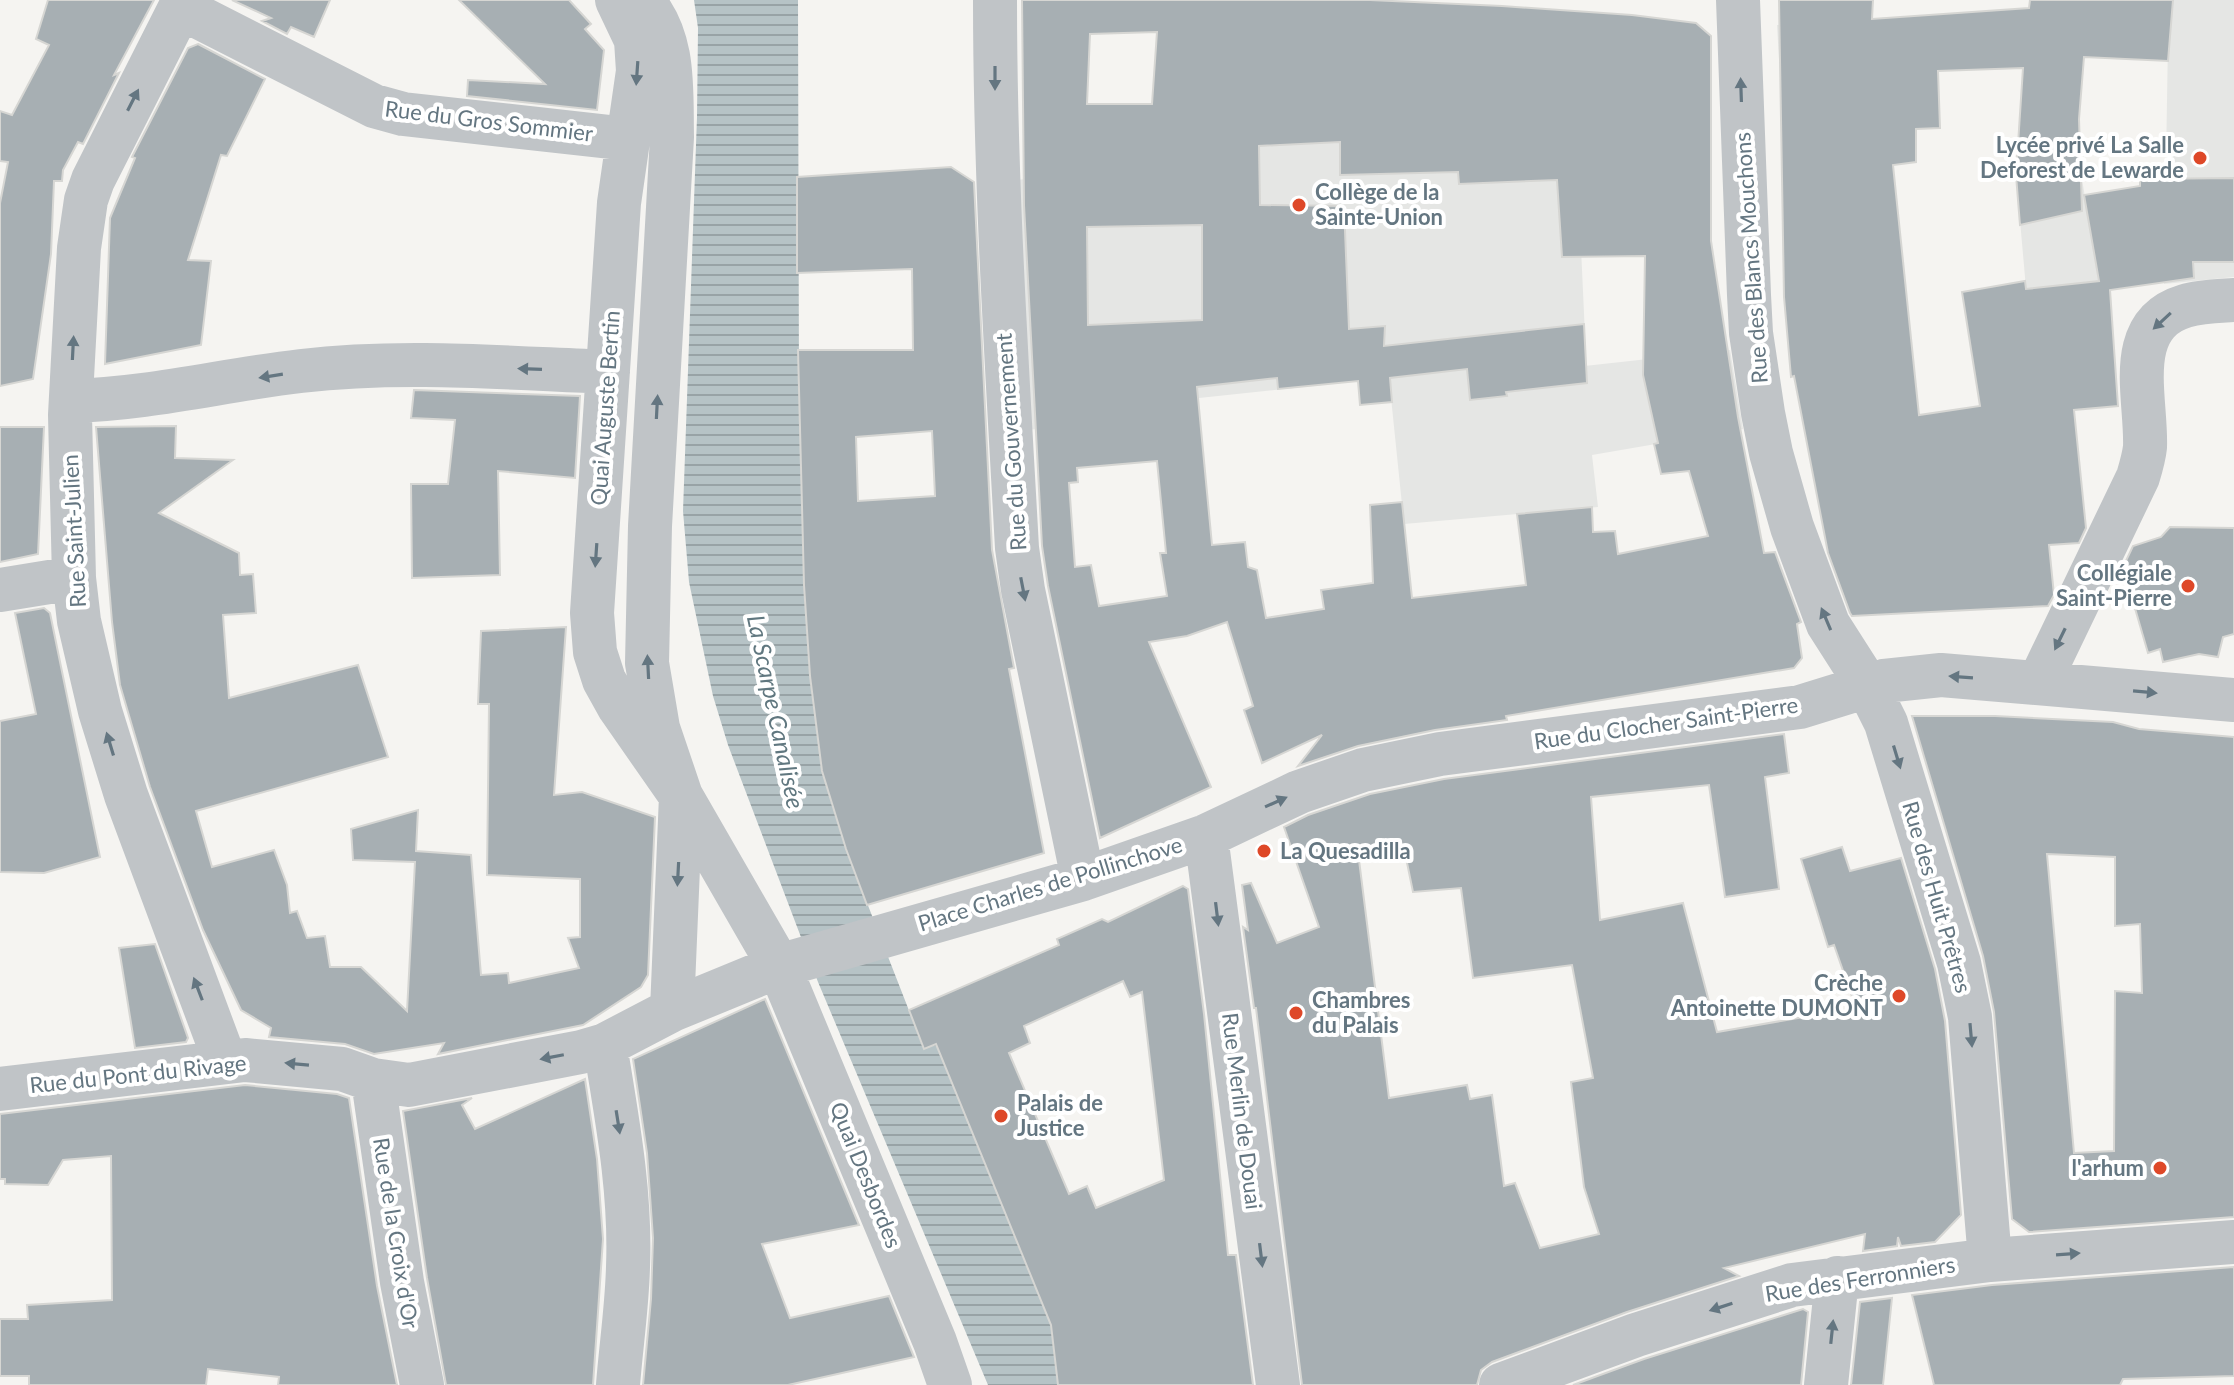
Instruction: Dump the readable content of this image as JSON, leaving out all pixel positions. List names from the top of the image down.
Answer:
{
  "streets": {
    "street": [
      "Rue du Gros Sommier",
      "Rue des Blancs Mouchons",
      "Quai Auguste Bertin",
      "Rue du Gouvernement",
      "Rue Saint-Julien",
      "Rue du Clocher Saint-Pierre",
      "Place Charles de Pollinchove",
      "Rue des Huit Prêtres",
      "Rue du Pont du Rivage",
      "Rue Merlin de Douai",
      "Quai Desbordes",
      "Rue de la Croix d'Or",
      "Rue des Ferronniers"
    ]
  },
  "crossings": [
    ["Rue du Gros Sommier", "Quai Auguste Bertin"],
    ["Rue du Gros Sommier", "Rue Saint-Julien"],
    ["Rue des Blancs Mouchons", "Rue du Clocher Saint-Pierre"],
    ["Rue des Blancs Mouchons", "Rue des Huit Prêtres"],
    ["Quai Auguste Bertin", "Place Charles de Pollinchove"],
    ["Quai Auguste Bertin", "Rue du Pont du Rivage"],
    ["Quai Auguste Bertin", "Quai Desbordes"],
    ["Rue du Gouvernement", "Place Charles de Pollinchove"],
    ["Rue Saint-Julien", "Rue du Pont du Rivage"],
    ["Rue du Clocher Saint-Pierre", "Place Charles de Pollinchove"],
    ["Rue du Clocher Saint-Pierre", "Rue des Huit Prêtres"],
    ["Rue du Clocher Saint-Pierre", "Rue Merlin de Douai"],
    ["Place Charles de Pollinchove", "Rue du Pont du Rivage"],
    ["Place Charles de Pollinchove", "Rue Merlin de Douai"],
    ["Place Charles de Pollinchove", "Quai Desbordes"],
    ["Rue des Huit Prêtres", "Rue des Ferronniers"],
    ["Rue du Pont du Rivage", "Quai Desbordes"],
    ["Rue du Pont du Rivage", "Rue de la Croix d'Or"]
  ],
  "one_way": [
    "Rue des Blancs Mouchons",
    "Rue du Gouvernement",
    "Rue Saint-Julien",
    "Rue des Huit Prêtres",
    "Rue du Pont du Rivage",
    "Rue Merlin de Douai"
  ],
  "water": ["La Scarpe Canalisée"],
  "places": [
    "Lycée privé La Salle Deforest de Lewarde",
    "Collège de la Sainte-Union",
    "Collégiale Saint-Pierre",
    "La Quesadilla",
    "Crèche Antoinette DUMONT",
    "Chambres du Palais",
    "Palais de Justice",
    "l'arhum"
  ]
}
